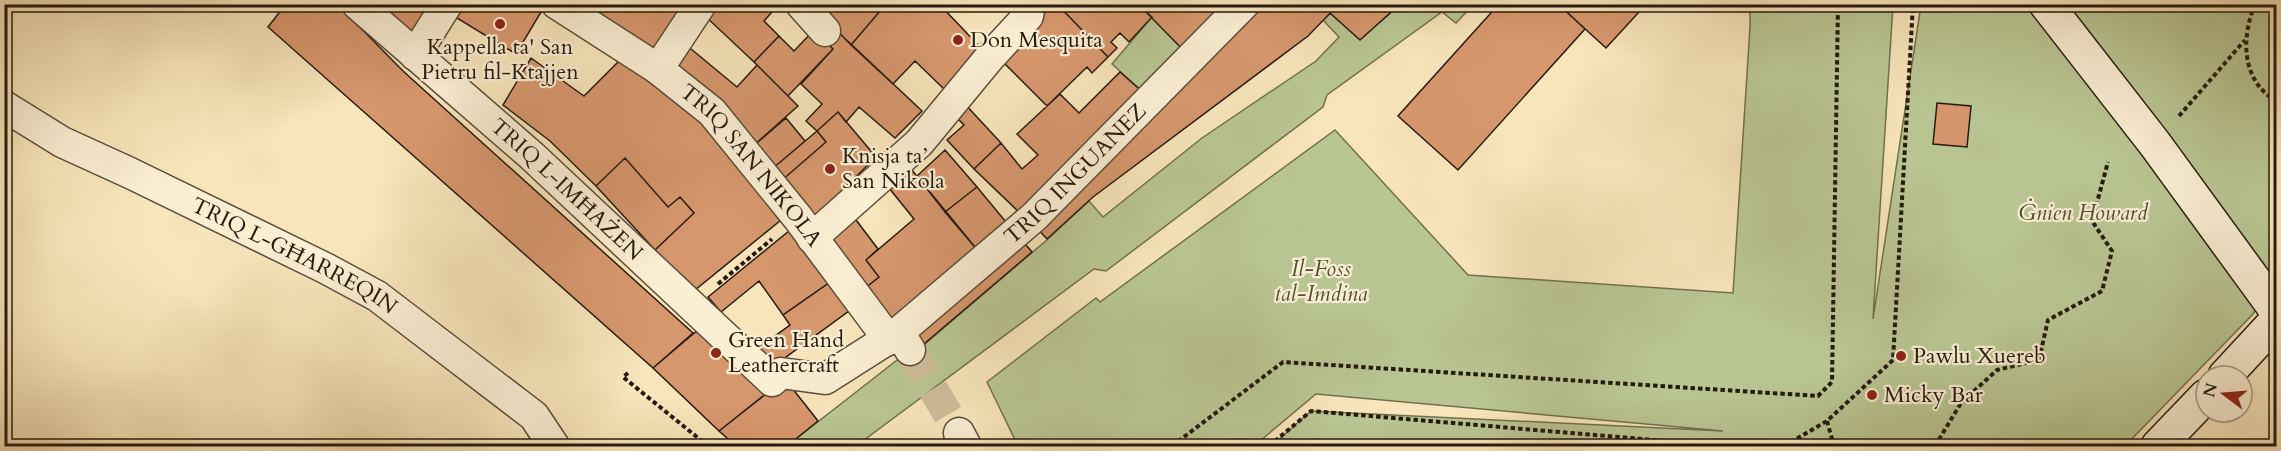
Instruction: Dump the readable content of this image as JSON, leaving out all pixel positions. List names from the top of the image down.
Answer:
{
  "streets": {
    "street": [
      "TRIQ SAN NIKOLA",
      "TRIQ INGUANEZ",
      "TRIQ L-IMĦAŻEN",
      "TRIQ L-GĦARREQIN"
    ]
  },
  "crossings": [
    ["TRIQ SAN NIKOLA", "TRIQ INGUANEZ"],
    ["TRIQ INGUANEZ", "TRIQ L-IMĦAŻEN"]
  ],
  "parks": ["Ġnien Howard", "Il-Foss tal-Imdina"],
  "places": [
    "Kappella ta' San Pietru fil-Ktajjen",
    "Don Mesquita",
    "Knisja ta’ San Nikola",
    "Green Hand Leathercraft",
    "Pawlu Xuereb",
    "Micky Bar"
  ],
  "north": "left"
}
